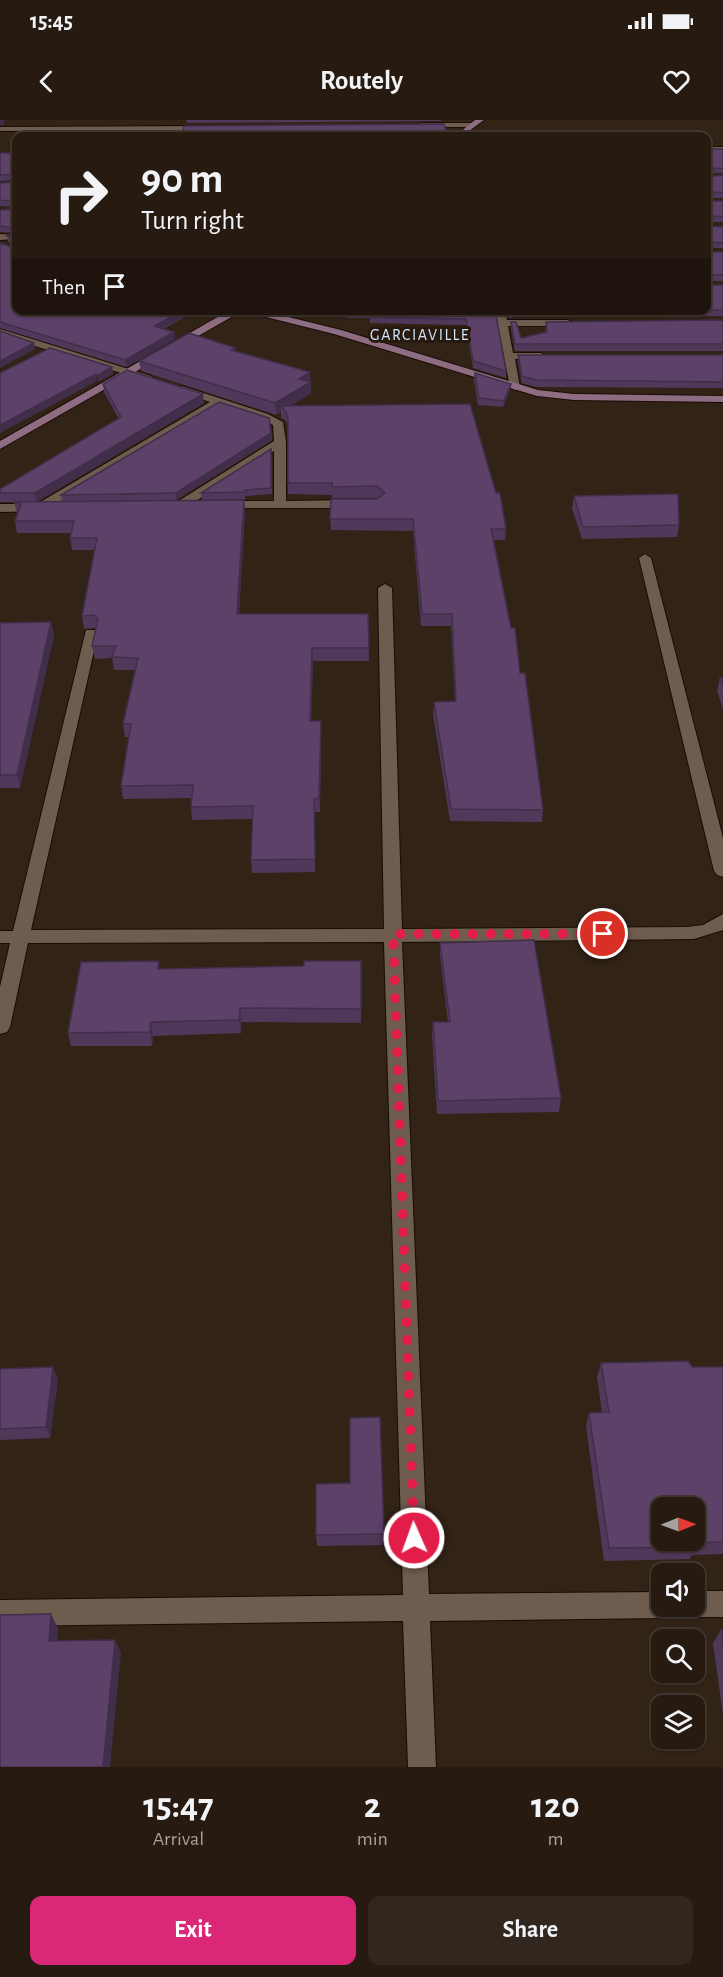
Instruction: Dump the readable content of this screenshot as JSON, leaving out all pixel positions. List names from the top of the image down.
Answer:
{
  "districts": ["GARCIAVILLE"],
  "north": "right",
  "page": {
    "status": "15:45",
    "header": "Routely",
    "turn": ["90 m", "Turn right"],
    "then": "Then",
    "eta": [
      "15:47",
      "Arrival",
      "2",
      "min",
      "120",
      "m"
    ],
    "buttons": ["Exit", "Share"]
  }
}
